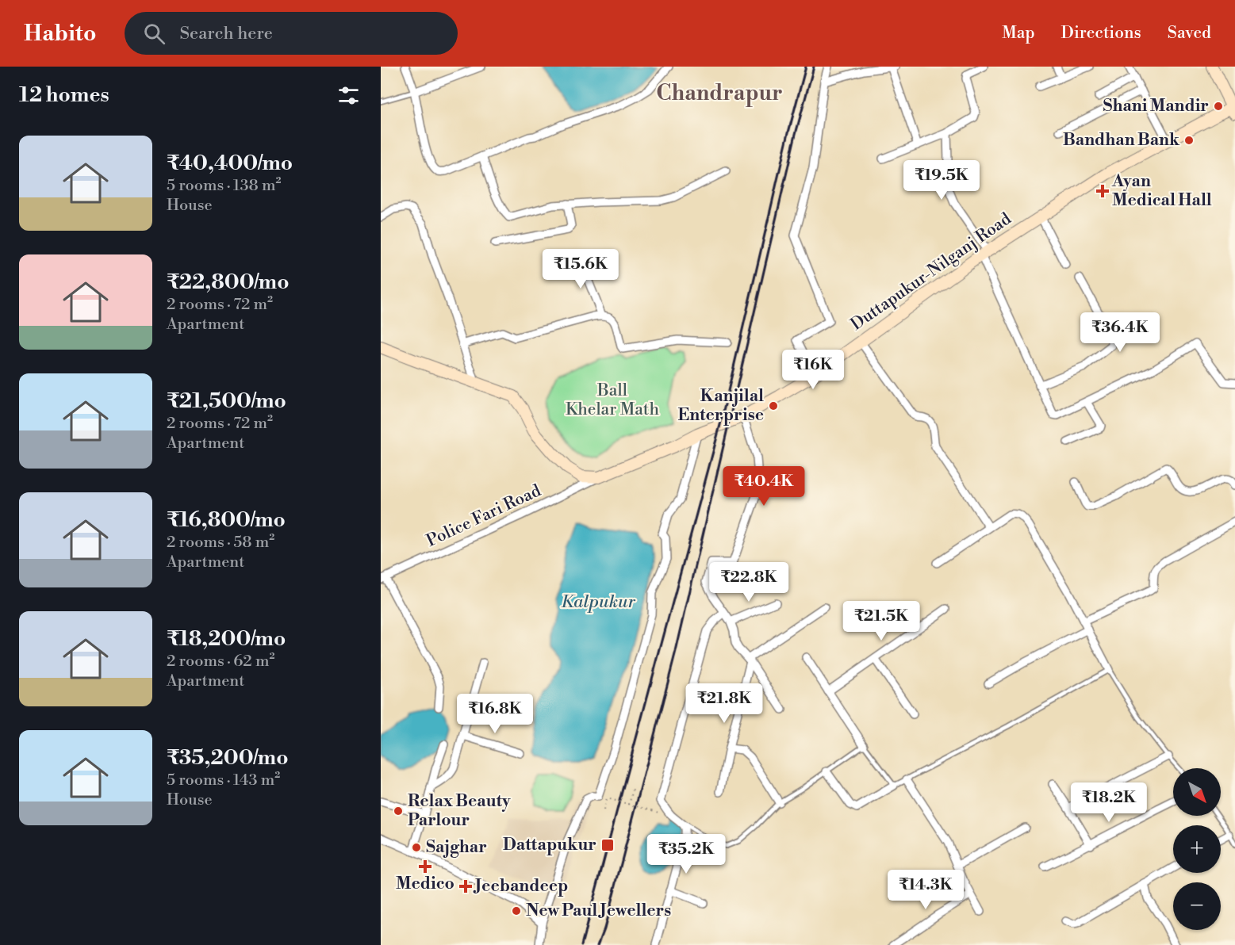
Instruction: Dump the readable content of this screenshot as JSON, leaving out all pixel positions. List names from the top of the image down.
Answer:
{
  "streets": {
    "main road": ["Duttapukur-Nilganj Road"],
    "street": ["Police Fari Road"]
  },
  "crossings": [
    ["Duttapukur-Nilganj Road", "Police Fari Road"]
  ],
  "districts": ["Chandrapur"],
  "water": ["Kalpukur"],
  "parks": ["Ball Khelar Math"],
  "places": {
    "other": [
      "Shani Mandir",
      "Bandhan Bank",
      "Kanjilal Enterprise",
      "Relax Beauty Parlour",
      "Sajghar",
      "New Paul Jewellers"
    ],
    "health": ["Ayan Medical Hall", "Medico", "Jeebandeep"],
    "transit": ["Dattapukur"]
  },
  "north": "bottom right",
  "page": {
    "header": "Habito",
    "search": "Search here",
    "nav": ["Map", "Directions", "Saved"],
    "heading": "12 homes",
    "list": [
      {
        "name": "₹40,400/mo",
        "note": "5 rooms · 138 m² · House"
      },
      {
        "name": "₹22,800/mo",
        "note": "2 rooms · 72 m² · Apartment"
      },
      {
        "name": "₹21,500/mo",
        "note": "2 rooms · 72 m² · Apartment"
      },
      {
        "name": "₹16,800/mo",
        "note": "2 rooms · 58 m² · Apartment"
      },
      {
        "name": "₹18,200/mo",
        "note": "2 rooms · 62 m² · Apartment"
      },
      {
        "name": "₹35,200/mo",
        "note": "5 rooms · 143 m² · House"
      }
    ],
    "price": [
      "₹19.5K",
      "₹15.6K",
      "₹36.4K",
      "₹16K",
      "₹40.4K",
      "₹22.8K",
      "₹21.5K",
      "₹21.8K",
      "₹16.8K",
      "₹18.2K",
      "₹35.2K",
      "₹14.3K"
    ],
    "map_buttons": ["+", "−"]
  }
}
